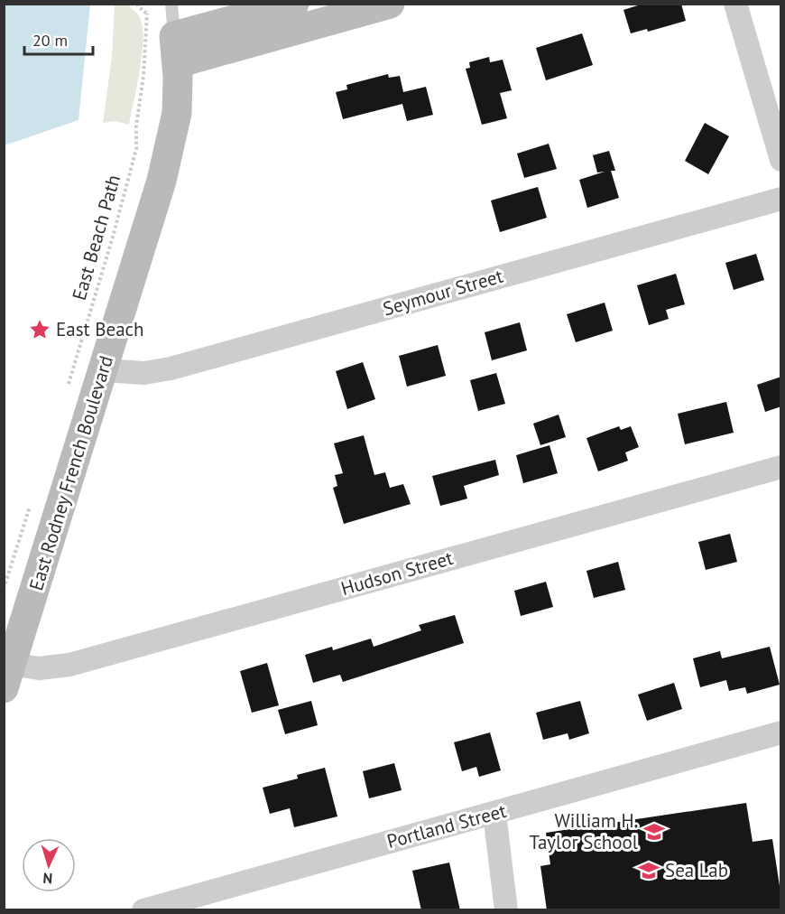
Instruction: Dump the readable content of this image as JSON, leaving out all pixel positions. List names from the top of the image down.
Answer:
{
  "streets": {
    "main road": ["East Rodney French Boulevard"],
    "street": ["Seymour Street", "Hudson Street", "Portland Street"],
    "path": ["East Beach Path"]
  },
  "crossings": [
    ["Seymour Street", "East Rodney French Boulevard"],
    ["East Rodney French Boulevard", "Hudson Street"]
  ],
  "places": {
    "place": ["East Beach"],
    "school or university": ["William H. Taylor School", "Sea Lab"]
  },
  "scale_bar": "20 m",
  "north": "bottom"
}
